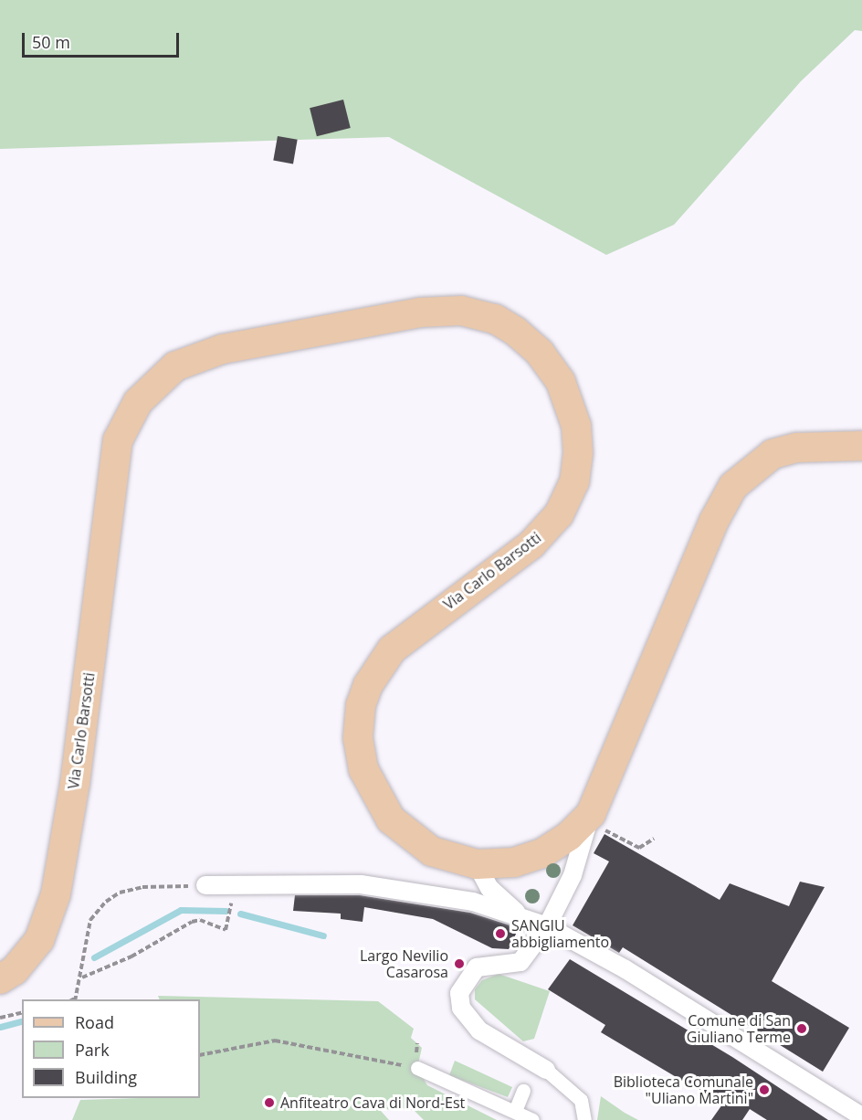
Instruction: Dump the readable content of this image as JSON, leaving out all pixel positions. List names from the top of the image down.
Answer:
{
  "streets": {
    "main road": ["Via Carlo Barsotti"]
  },
  "places": [
    "SANGIU abbigliamento",
    "Largo Nevilio Casarosa",
    "Comune di San Giuliano Terme",
    "Biblioteca Comunale \"Uliano Martini\"",
    "Anfiteatro Cava di Nord-Est"
  ],
  "legend": ["Road", "Park", "Building"],
  "scale_bar": "50 m"
}
